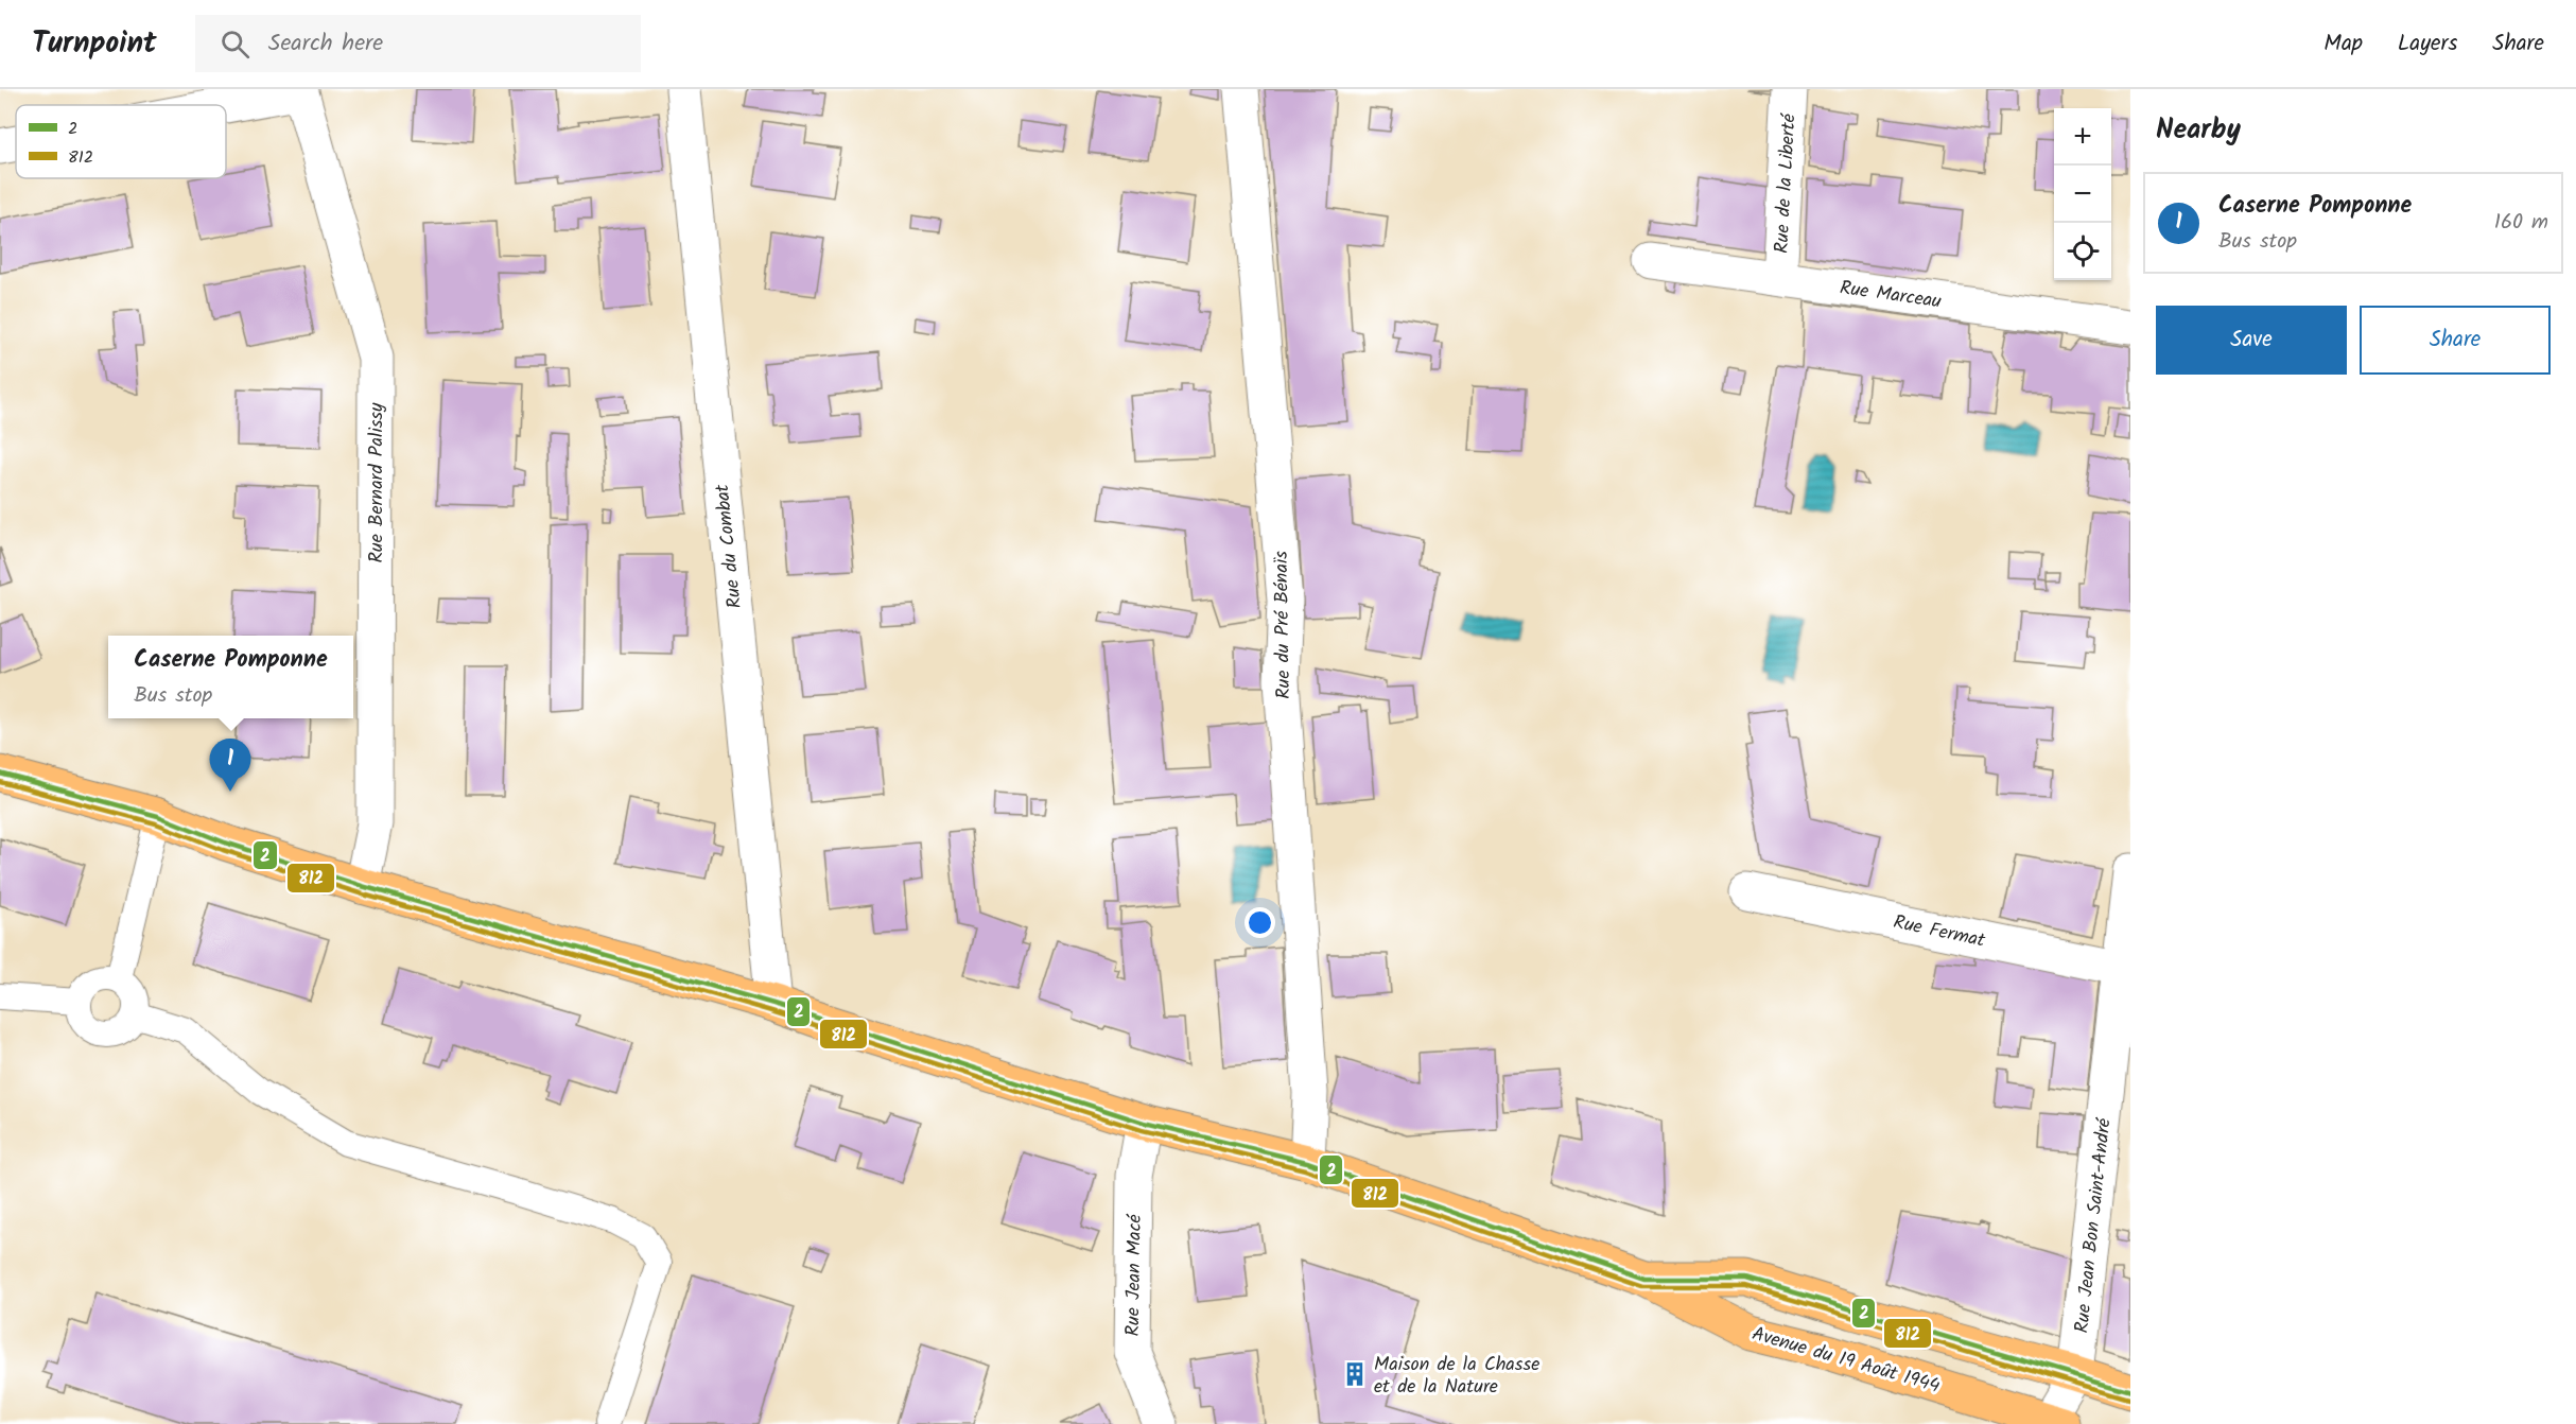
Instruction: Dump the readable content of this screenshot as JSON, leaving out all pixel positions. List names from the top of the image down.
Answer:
{
  "streets": {
    "main road": ["Avenue du 19 Août 1944"],
    "street": [
      "Rue de la Liberté",
      "Rue Marceau",
      "Rue Bernard Palissy",
      "Rue du Combat",
      "Rue du Pré Bénaïs",
      "Rue Fermat",
      "Rue Jean Bon Saint-André",
      "Rue Jean Macé"
    ]
  },
  "crossings": [
    ["Rue de la Liberté", "Rue Marceau"],
    ["Rue Fermat", "Rue Jean Bon Saint-André"],
    ["Rue Jean Bon Saint-André", "Avenue du 19 Août 1944"]
  ],
  "places": {
    "building": ["Maison de la Chasse et de la Nature"]
  },
  "lines": ["transit line 2", "transit line 812"],
  "legend": ["2", "812"],
  "page": {
    "header": "Turnpoint",
    "search": "Search here",
    "nav": ["Map", "Layers", "Share"],
    "heading": "Nearby",
    "map_buttons": ["+", "−"],
    "list": [
      {
        "mark": "1",
        "name": "Caserne Pomponne",
        "note": "Bus stop",
        "value": "160 m"
      }
    ],
    "buttons": ["Save", "Share"],
    "popup": ["Caserne Pomponne", "Bus stop"],
    "pins": "1"
  }
}
